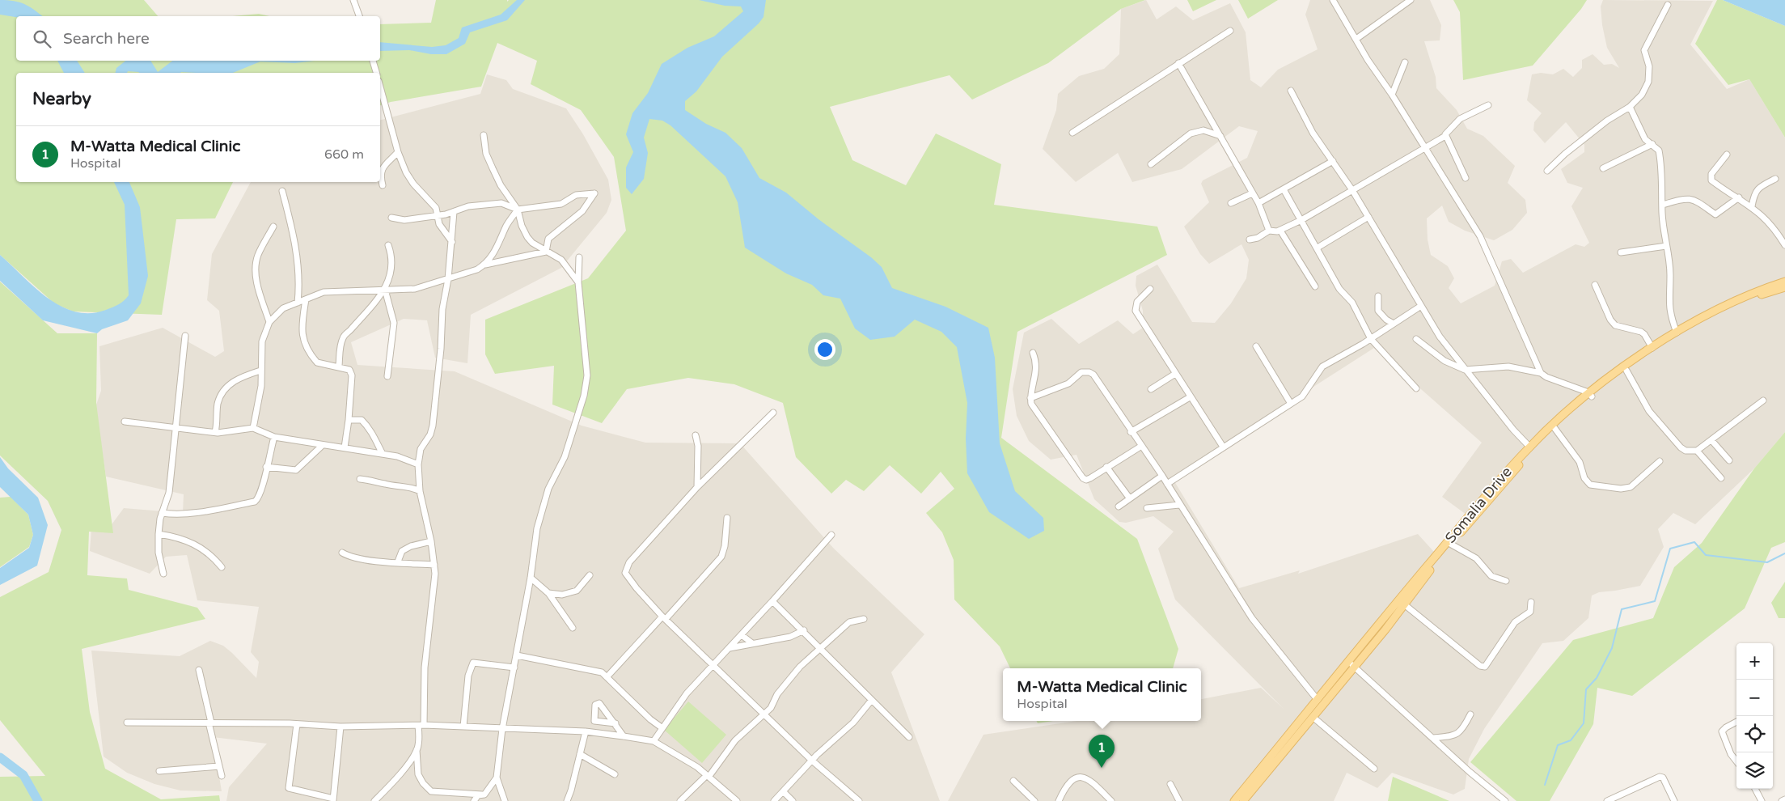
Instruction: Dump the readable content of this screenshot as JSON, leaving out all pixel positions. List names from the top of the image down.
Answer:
{
  "streets": {
    "main road": ["Somalia Drive"]
  },
  "page": {
    "search": "Search here",
    "heading": "Nearby",
    "list": [
      {
        "mark": "1",
        "name": "M-Watta Medical Clinic",
        "note": "Hospital",
        "value": "660 m"
      }
    ],
    "map_buttons": ["+", "−"],
    "popup": ["M-Watta Medical Clinic", "Hospital"],
    "pins": "1"
  }
}
